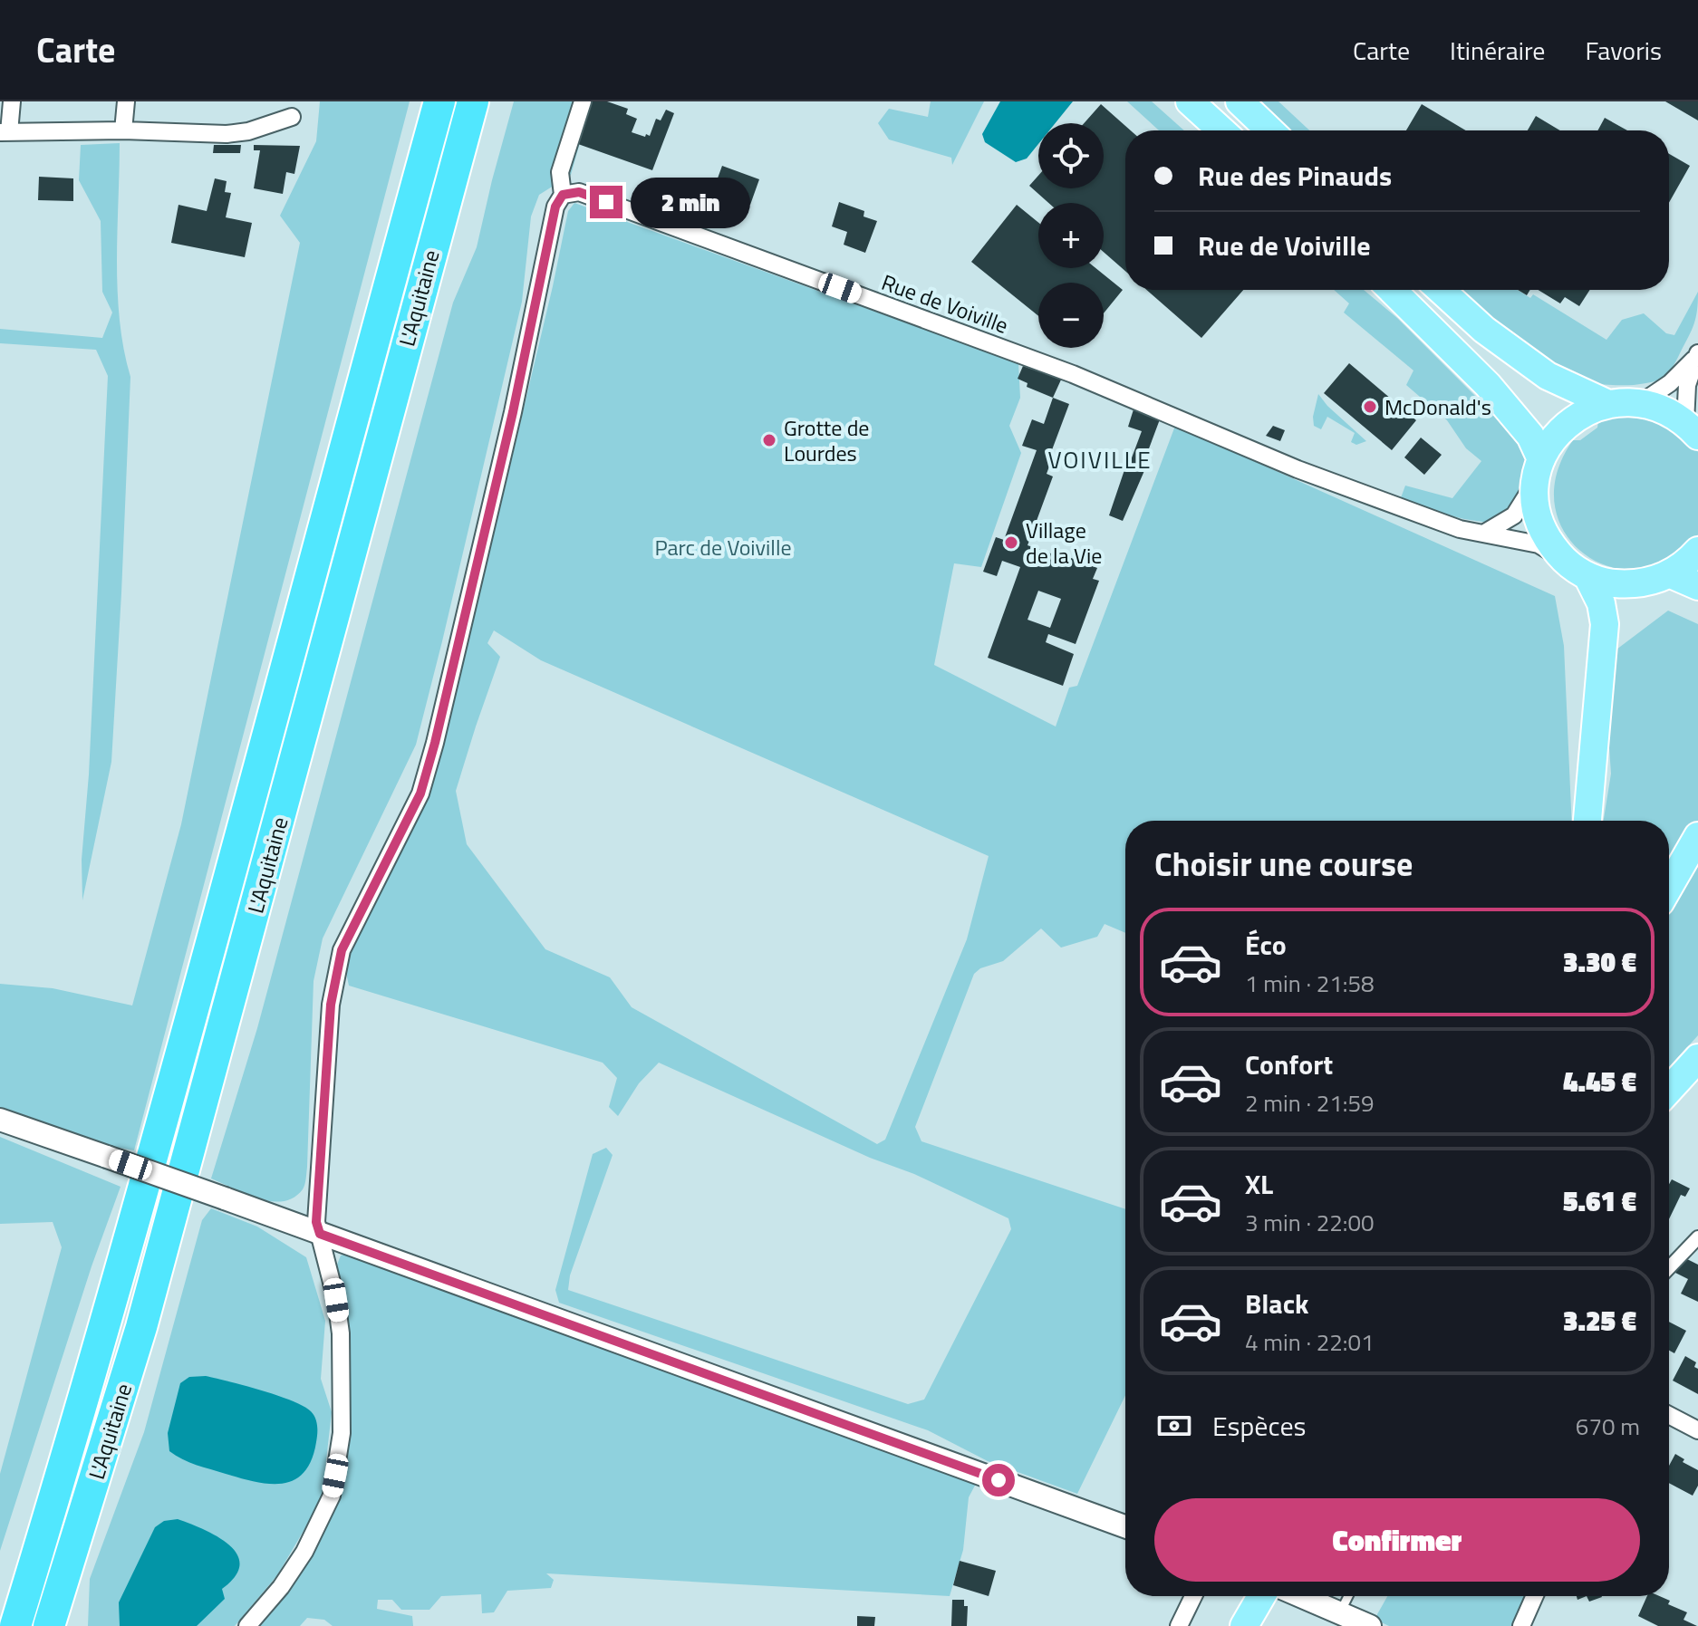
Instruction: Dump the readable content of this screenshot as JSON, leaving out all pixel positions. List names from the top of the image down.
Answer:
{
  "streets": {
    "highway": ["L'Aquitaine"],
    "street": ["Rue de Voiville"]
  },
  "districts": ["VOIVILLE"],
  "parks": ["Parc de Voiville"],
  "places": ["McDonald's", "Grotte de Lourdes", "Village de la Vie"],
  "page": {
    "header": "Carte",
    "nav": ["Carte", "Itinéraire", "Favoris"],
    "map_buttons": ["+", "−"],
    "banner": ["Rue des Pinauds", "Rue de Voiville"],
    "bubble": "2 min",
    "heading": "Choisir une course",
    "list": [
      {
        "name": "Éco",
        "note": "1 min · 21:58",
        "value": "3.30 €"
      },
      {
        "name": "Confort",
        "note": "2 min · 21:59",
        "value": "4.45 €"
      },
      {
        "name": "XL",
        "note": "3 min · 22:00",
        "value": "5.61 €"
      },
      {
        "name": "Black",
        "note": "4 min · 22:01",
        "value": "3.25 €"
      }
    ],
    "pay": ["Espèces", "670 m"],
    "buttons": "Confirmer"
  }
}
